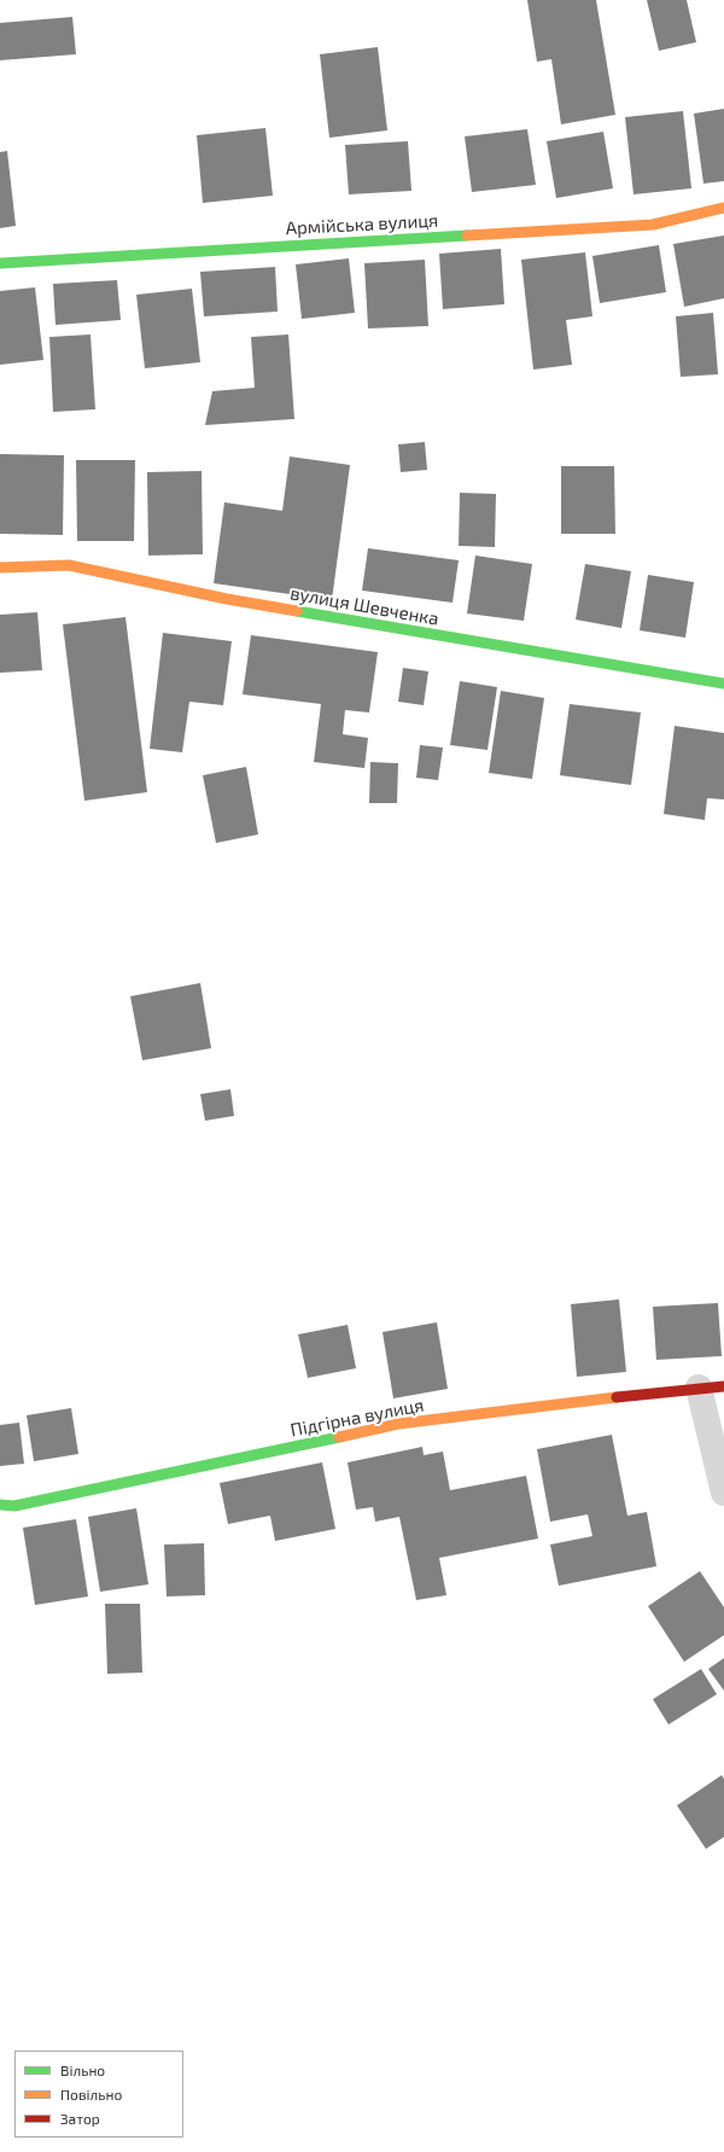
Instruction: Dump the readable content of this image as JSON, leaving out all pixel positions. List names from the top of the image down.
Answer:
{
  "streets": {
    "street": ["Армійська вулиця", "вулиця Шевченка", "Підгірна вулиця"]
  },
  "legend": ["Вільно", "Повільно", "Затор"]
}
